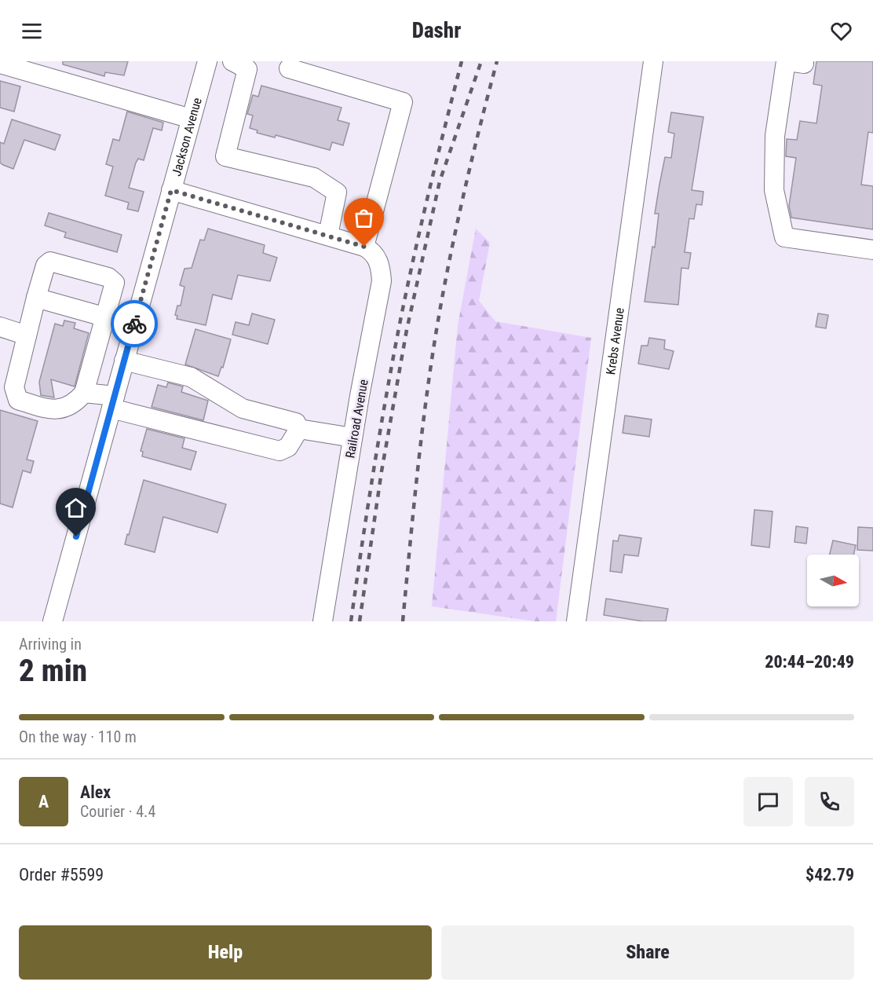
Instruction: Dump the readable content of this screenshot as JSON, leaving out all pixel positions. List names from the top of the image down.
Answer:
{
  "streets": {
    "street": ["Jackson Avenue", "Krebs Avenue", "Railroad Avenue"]
  },
  "north": "right",
  "page": {
    "header": "Dashr",
    "heading": ["2 min", "Arriving in", "20:44–20:49"],
    "panel": [
      "Alex",
      "Courier · 4.4",
      "Order #5599",
      "$42.79"
    ],
    "bar": "On the way · 110 m",
    "round": "A",
    "buttons": ["Help", "Share"]
  }
}
